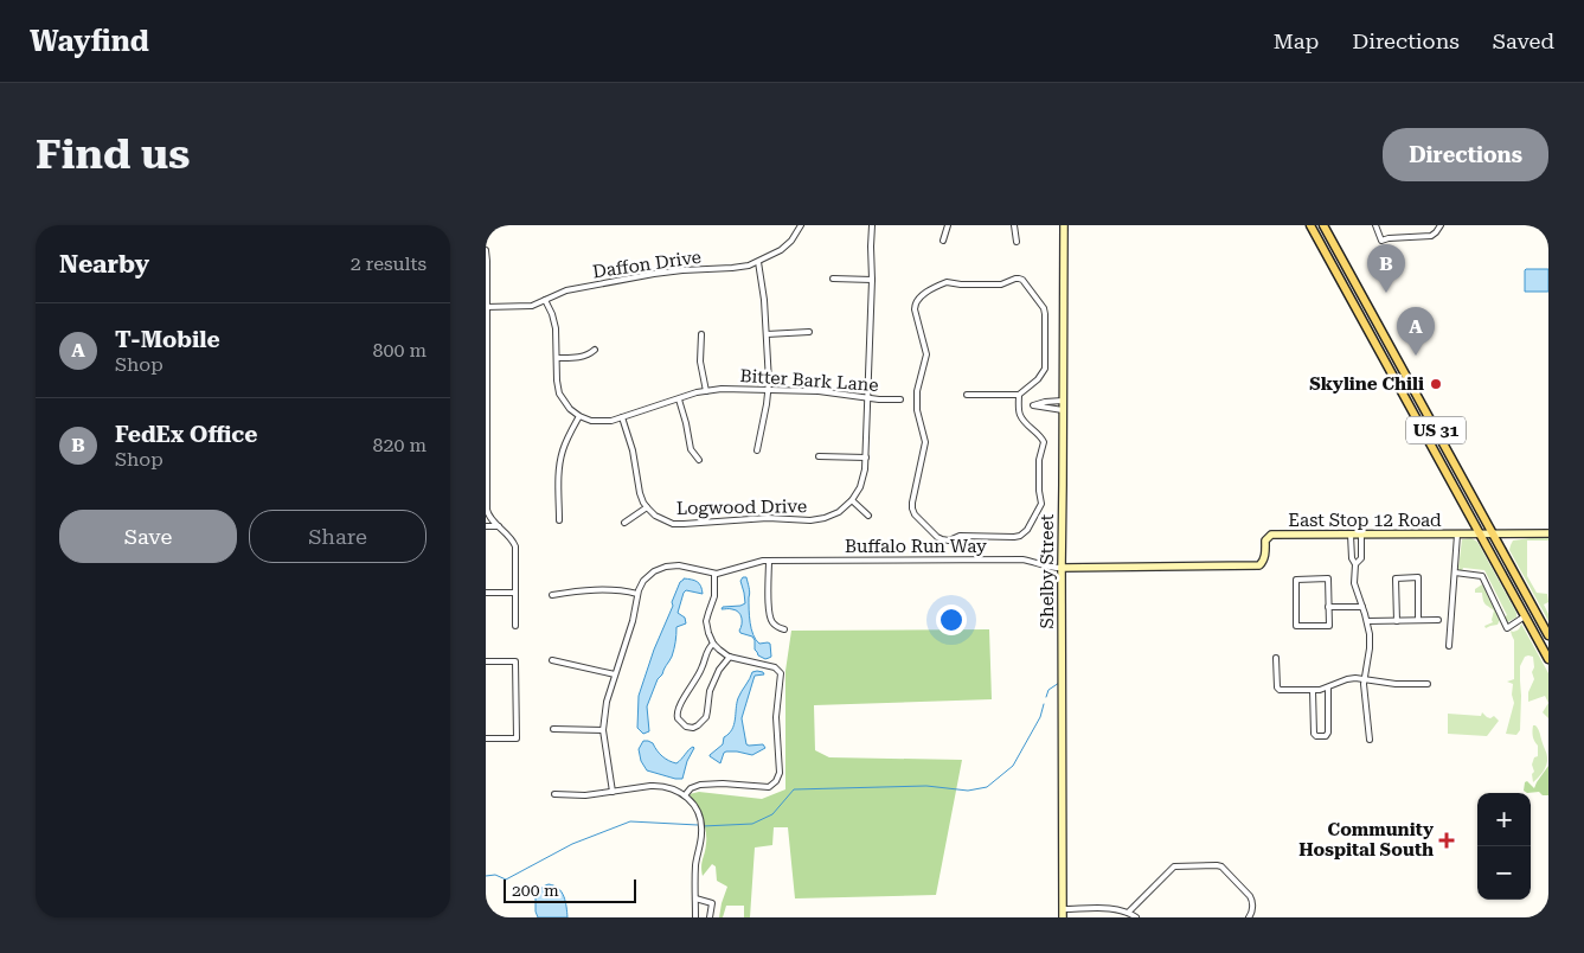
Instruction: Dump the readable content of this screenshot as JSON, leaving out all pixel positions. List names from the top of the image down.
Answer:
{
  "streets": {
    "main road": ["US 31"],
    "street": [
      "Daffon Drive",
      "Bitter Bark Lane",
      "Logwood Drive",
      "East Stop 12 Road",
      "Buffalo Run Way",
      "Shelby Street"
    ]
  },
  "crossings": [
    ["US 31", "East Stop 12 Road"],
    ["East Stop 12 Road", "Buffalo Run Way"],
    ["East Stop 12 Road", "Shelby Street"],
    ["Buffalo Run Way", "Shelby Street"]
  ],
  "places": {
    "other": ["Skyline Chili"],
    "health": ["Community Hospital South"]
  },
  "scale_bar": "200 m",
  "page": {
    "header": "Wayfind",
    "nav": ["Map", "Directions", "Saved"],
    "buttons": [
      "Directions",
      ["Save", "Share"]
    ],
    "title": "Find us",
    "heading": ["Nearby", "2 results"],
    "pins": ["B", "A"],
    "list": [
      {
        "mark": "A",
        "name": "T-Mobile",
        "note": "Shop",
        "value": "800 m"
      },
      {
        "mark": "B",
        "name": "FedEx Office",
        "note": "Shop",
        "value": "820 m"
      }
    ],
    "map_buttons": ["+", "−"],
    "scale": "200 m"
  }
}
